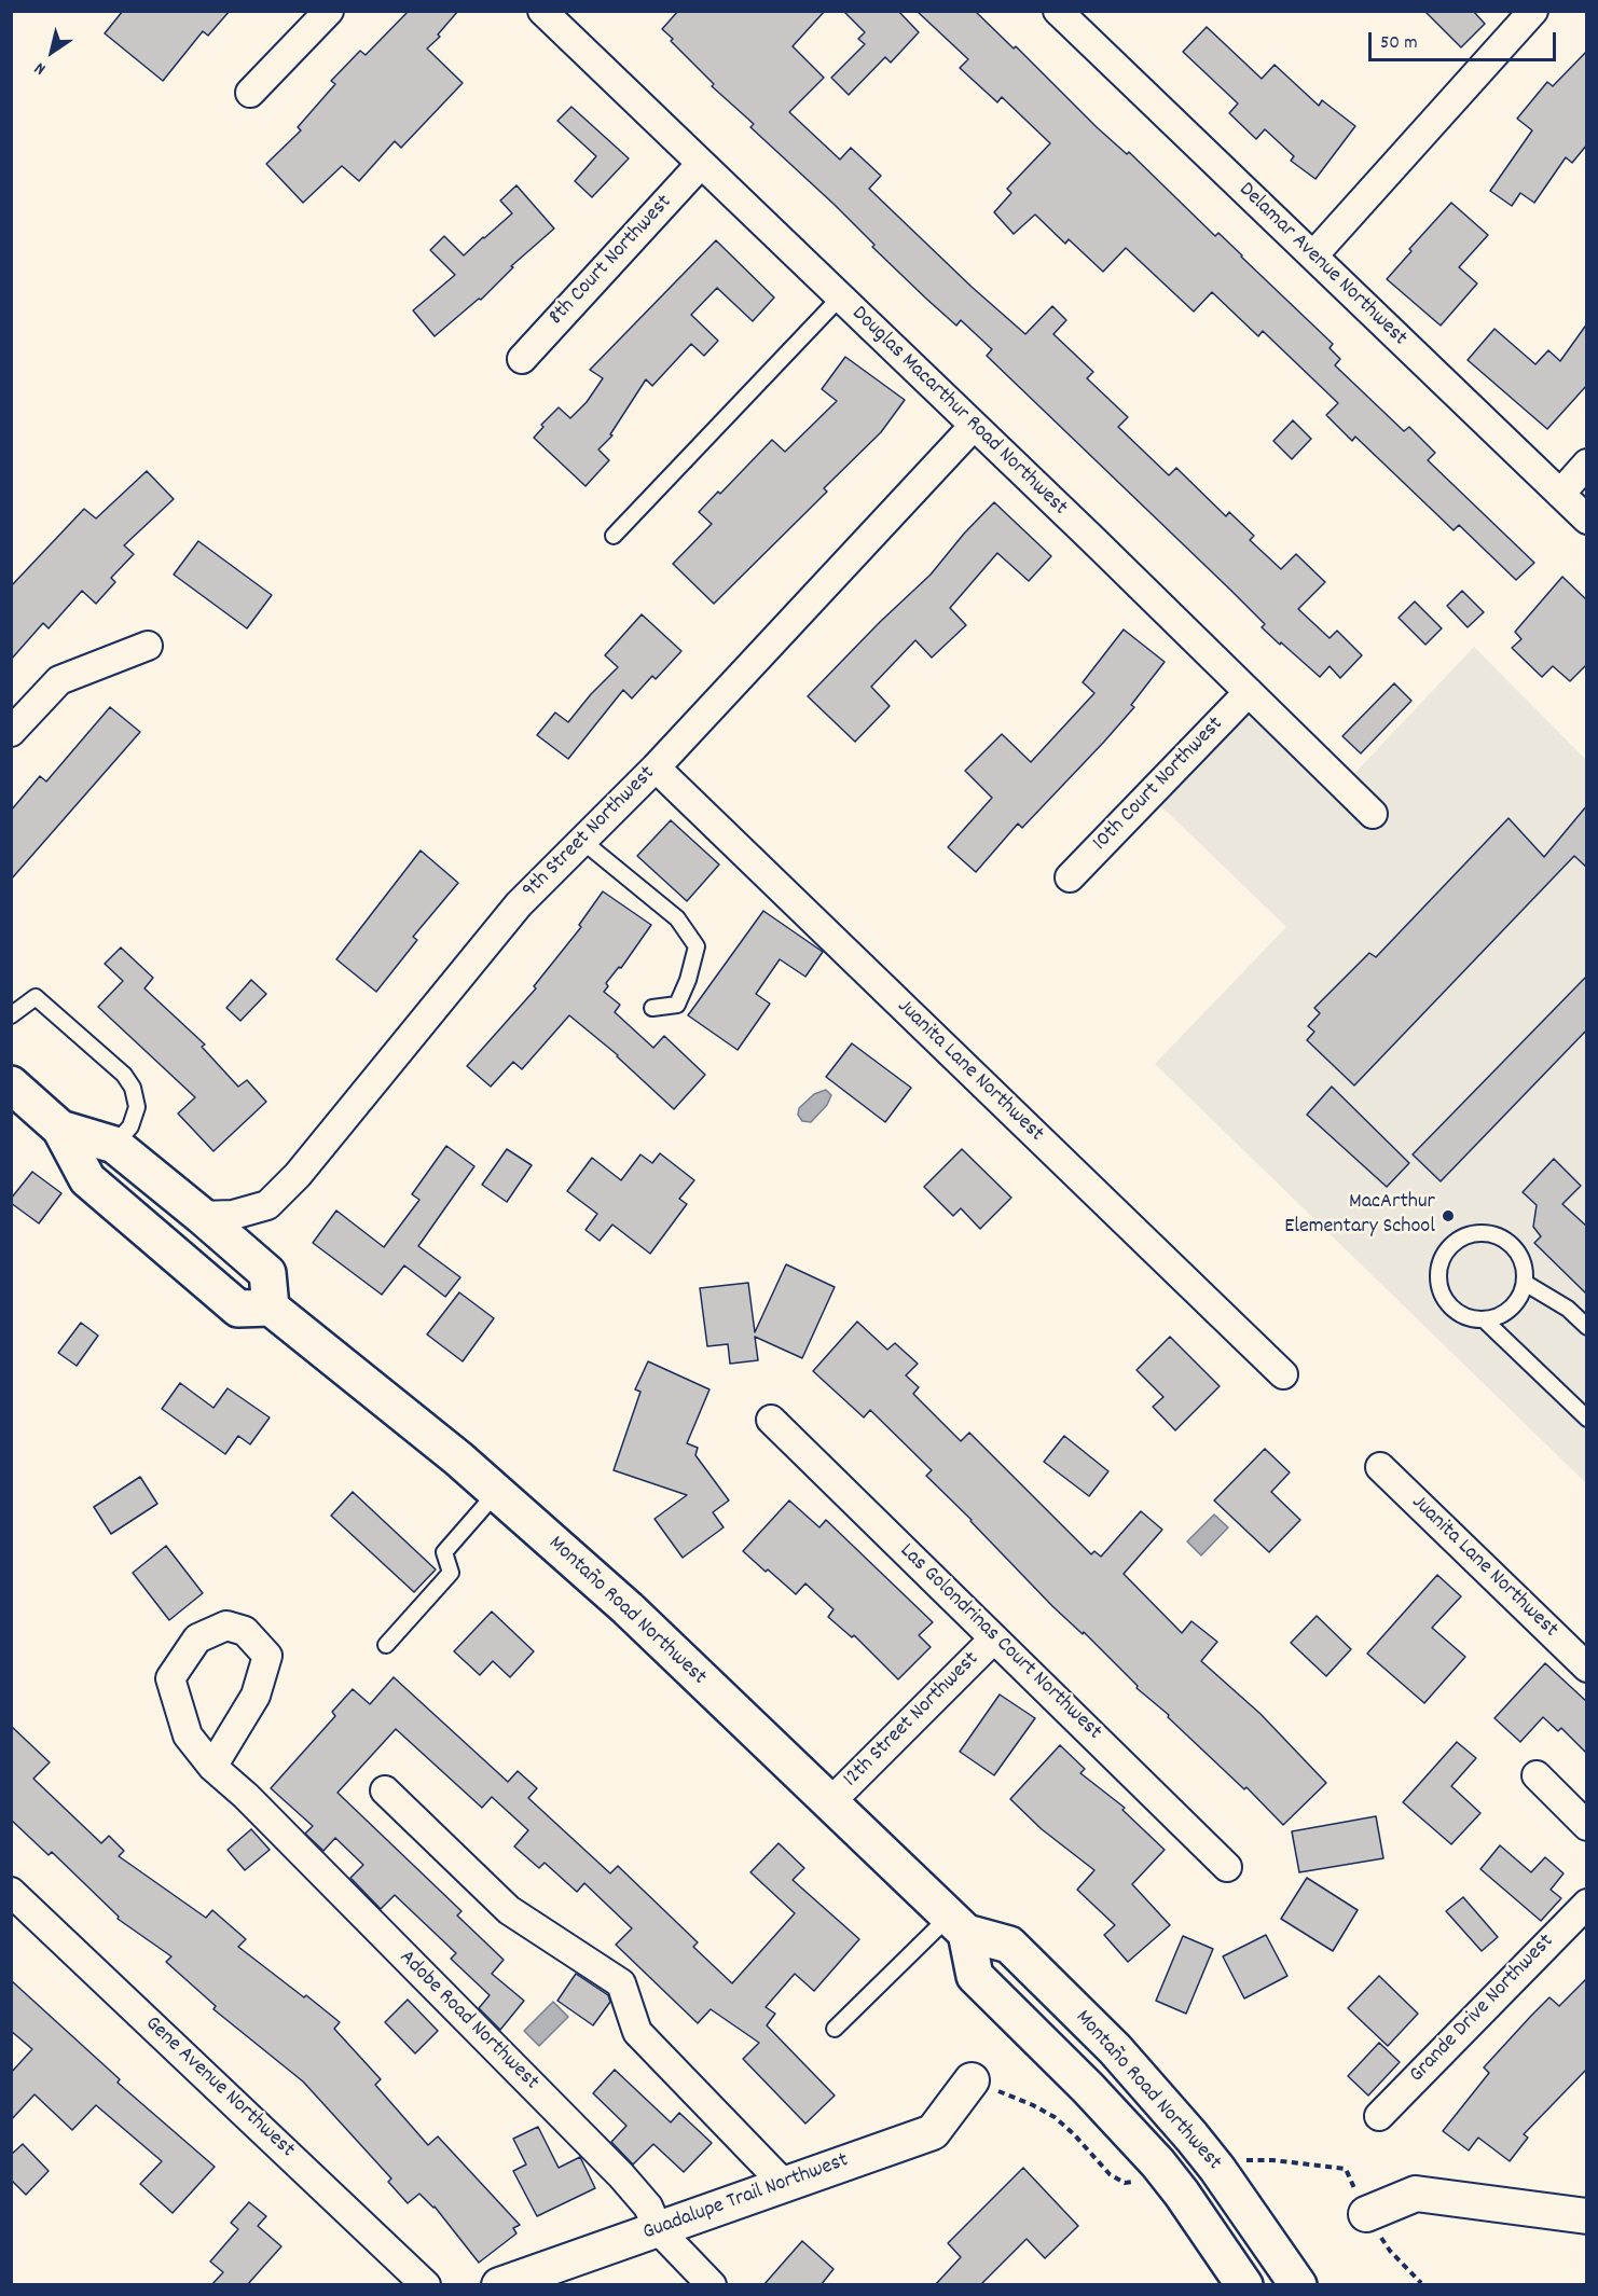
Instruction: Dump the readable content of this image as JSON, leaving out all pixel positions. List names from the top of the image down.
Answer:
{
  "streets": {
    "main road": ["Montaño Road Northwest"],
    "street": [
      "8th Court Northwest",
      "Delamar Avenue Northwest",
      "Douglas Macarthur Road Northwest",
      "10th Court Northwest",
      "9th Street Northwest",
      "Juanita Lane Northwest",
      "Las Golondrinas Court Northwest",
      "12th Street Northwest",
      "Grande Drive Northwest",
      "Adobe Road Northwest",
      "Gene Avenue Northwest",
      "Guadalupe Trail Northwest"
    ]
  },
  "crossings": [
    ["8th Court Northwest", "Douglas Macarthur Road Northwest"],
    ["Douglas Macarthur Road Northwest", "10th Court Northwest"],
    ["Douglas Macarthur Road Northwest", "9th Street Northwest"],
    ["9th Street Northwest", "Juanita Lane Northwest"],
    ["Montaño Road Northwest", "12th Street Northwest"],
    ["Las Golondrinas Court Northwest", "12th Street Northwest"],
    ["Adobe Road Northwest", "Guadalupe Trail Northwest"]
  ],
  "places": ["MacArthur Elementary School"],
  "scale_bar": "50 m",
  "north": "bottom left"
}
